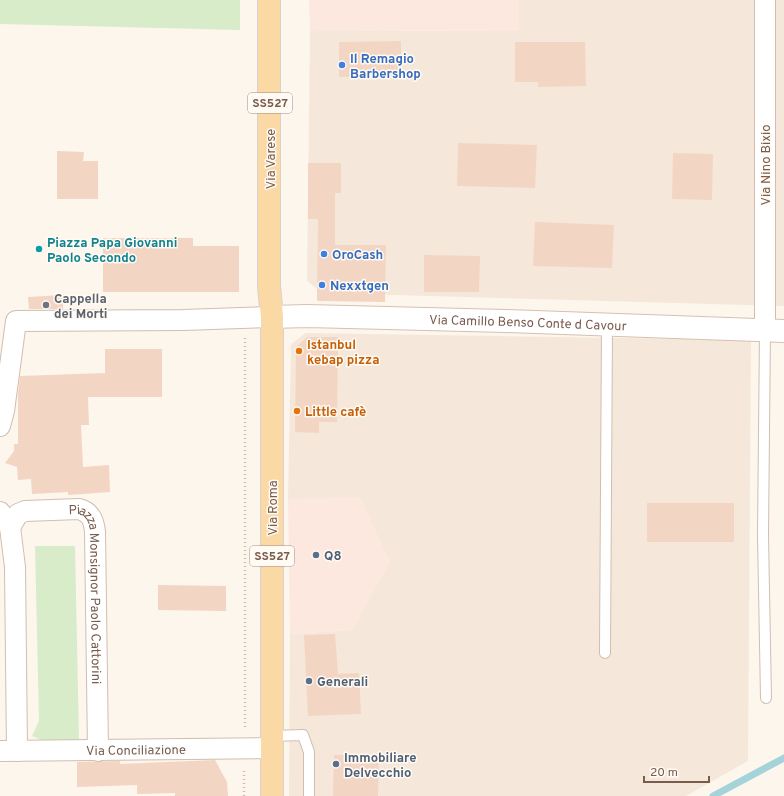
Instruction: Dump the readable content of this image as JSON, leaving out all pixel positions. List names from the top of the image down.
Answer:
{
  "streets": {
    "main road": ["SS527", "Via Varese", "Via Roma"],
    "street": [
      "Via Nino Bixio",
      "Via Camillo Benso Conte d Cavour",
      "Piazza Monsignor Paolo Cattorini",
      "Via Conciliazione"
    ]
  },
  "crossings": [
    ["Via Varese", "Via Camillo Benso Conte d Cavour"],
    ["Via Varese", "Via Roma"],
    ["Via Nino Bixio", "Via Camillo Benso Conte d Cavour"],
    ["Via Camillo Benso Conte d Cavour", "Via Roma"],
    ["Via Roma", "Via Conciliazione"],
    ["Piazza Monsignor Paolo Cattorini", "Via Conciliazione"]
  ],
  "places": [
    "Il Remagio Barbershop",
    "Piazza Papa Giovanni Paolo Secondo",
    "OroCash",
    "Nexxtgen",
    "Cappella dei Morti",
    "Istanbul kebap pizza",
    "Little cafè",
    "Q8",
    "Generali",
    "Immobiliare Delvecchio"
  ],
  "scale_bar": "20 m"
}
